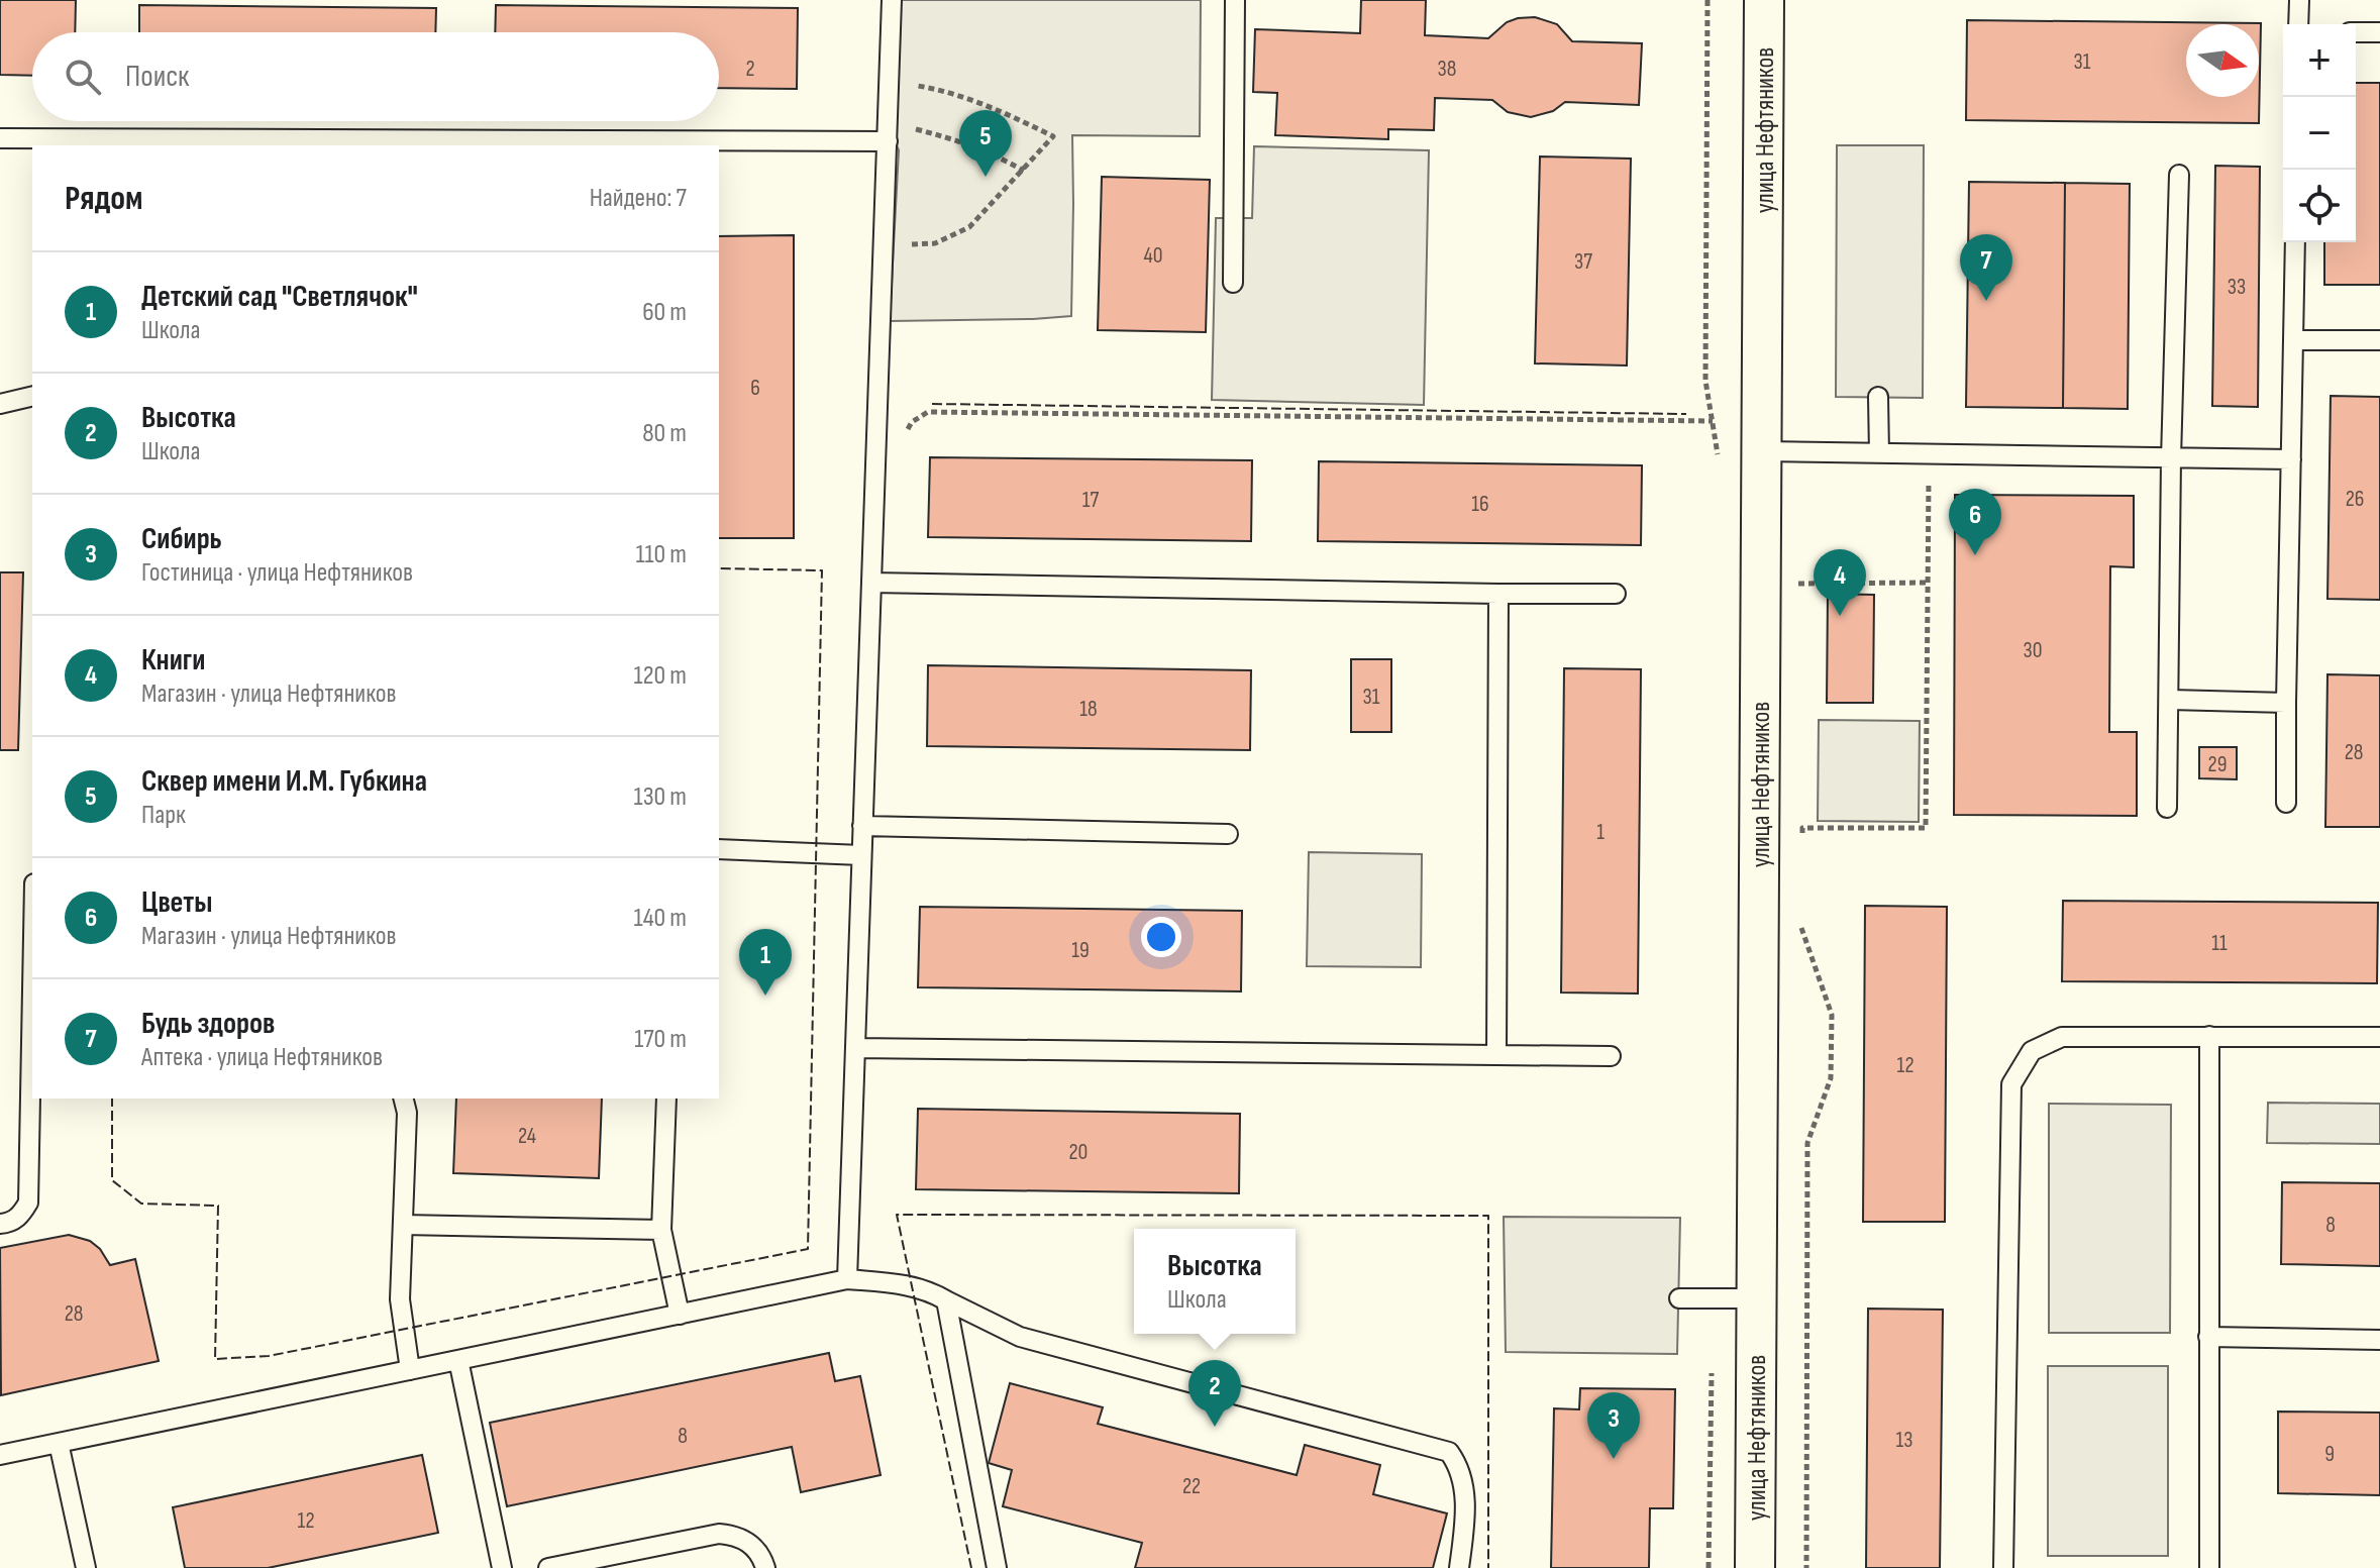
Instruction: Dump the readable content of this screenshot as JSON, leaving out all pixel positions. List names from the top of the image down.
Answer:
{
  "streets": {
    "street": ["улица Нефтяников"]
  },
  "house_numbers": [
    "31",
    "2",
    "38",
    "40",
    "37",
    "33",
    "6",
    "26",
    "17",
    "16",
    "30",
    "31",
    "18",
    "28",
    "29",
    "1",
    "11",
    "19",
    "12",
    "24",
    "20",
    "8",
    "28",
    "8",
    "13",
    "9",
    "22",
    "12"
  ],
  "north": "right",
  "page": {
    "map_buttons": ["+", "−"],
    "search": "Поиск",
    "pins": [
      "5",
      "7",
      "6",
      "4",
      "1",
      "2",
      "3"
    ],
    "heading": ["Рядом", "Найдено: 7"],
    "list": [
      {
        "mark": "1",
        "name": "Детский сад \"Светлячок\"",
        "note": "Школа",
        "value": "60 m"
      },
      {
        "mark": "2",
        "name": "Высотка",
        "note": "Школа",
        "value": "80 m"
      },
      {
        "mark": "3",
        "name": "Сибирь",
        "note": "Гостиница · улица Нефтяников",
        "value": "110 m"
      },
      {
        "mark": "4",
        "name": "Книги",
        "note": "Магазин · улица Нефтяников",
        "value": "120 m"
      },
      {
        "mark": "5",
        "name": "Сквер имени И.М. Губкина",
        "note": "Парк",
        "value": "130 m"
      },
      {
        "mark": "6",
        "name": "Цветы",
        "note": "Магазин · улица Нефтяников",
        "value": "140 m"
      },
      {
        "mark": "7",
        "name": "Будь здоров",
        "note": "Аптека · улица Нефтяников",
        "value": "170 m"
      }
    ],
    "popup": ["Высотка", "Школа"]
  }
}
